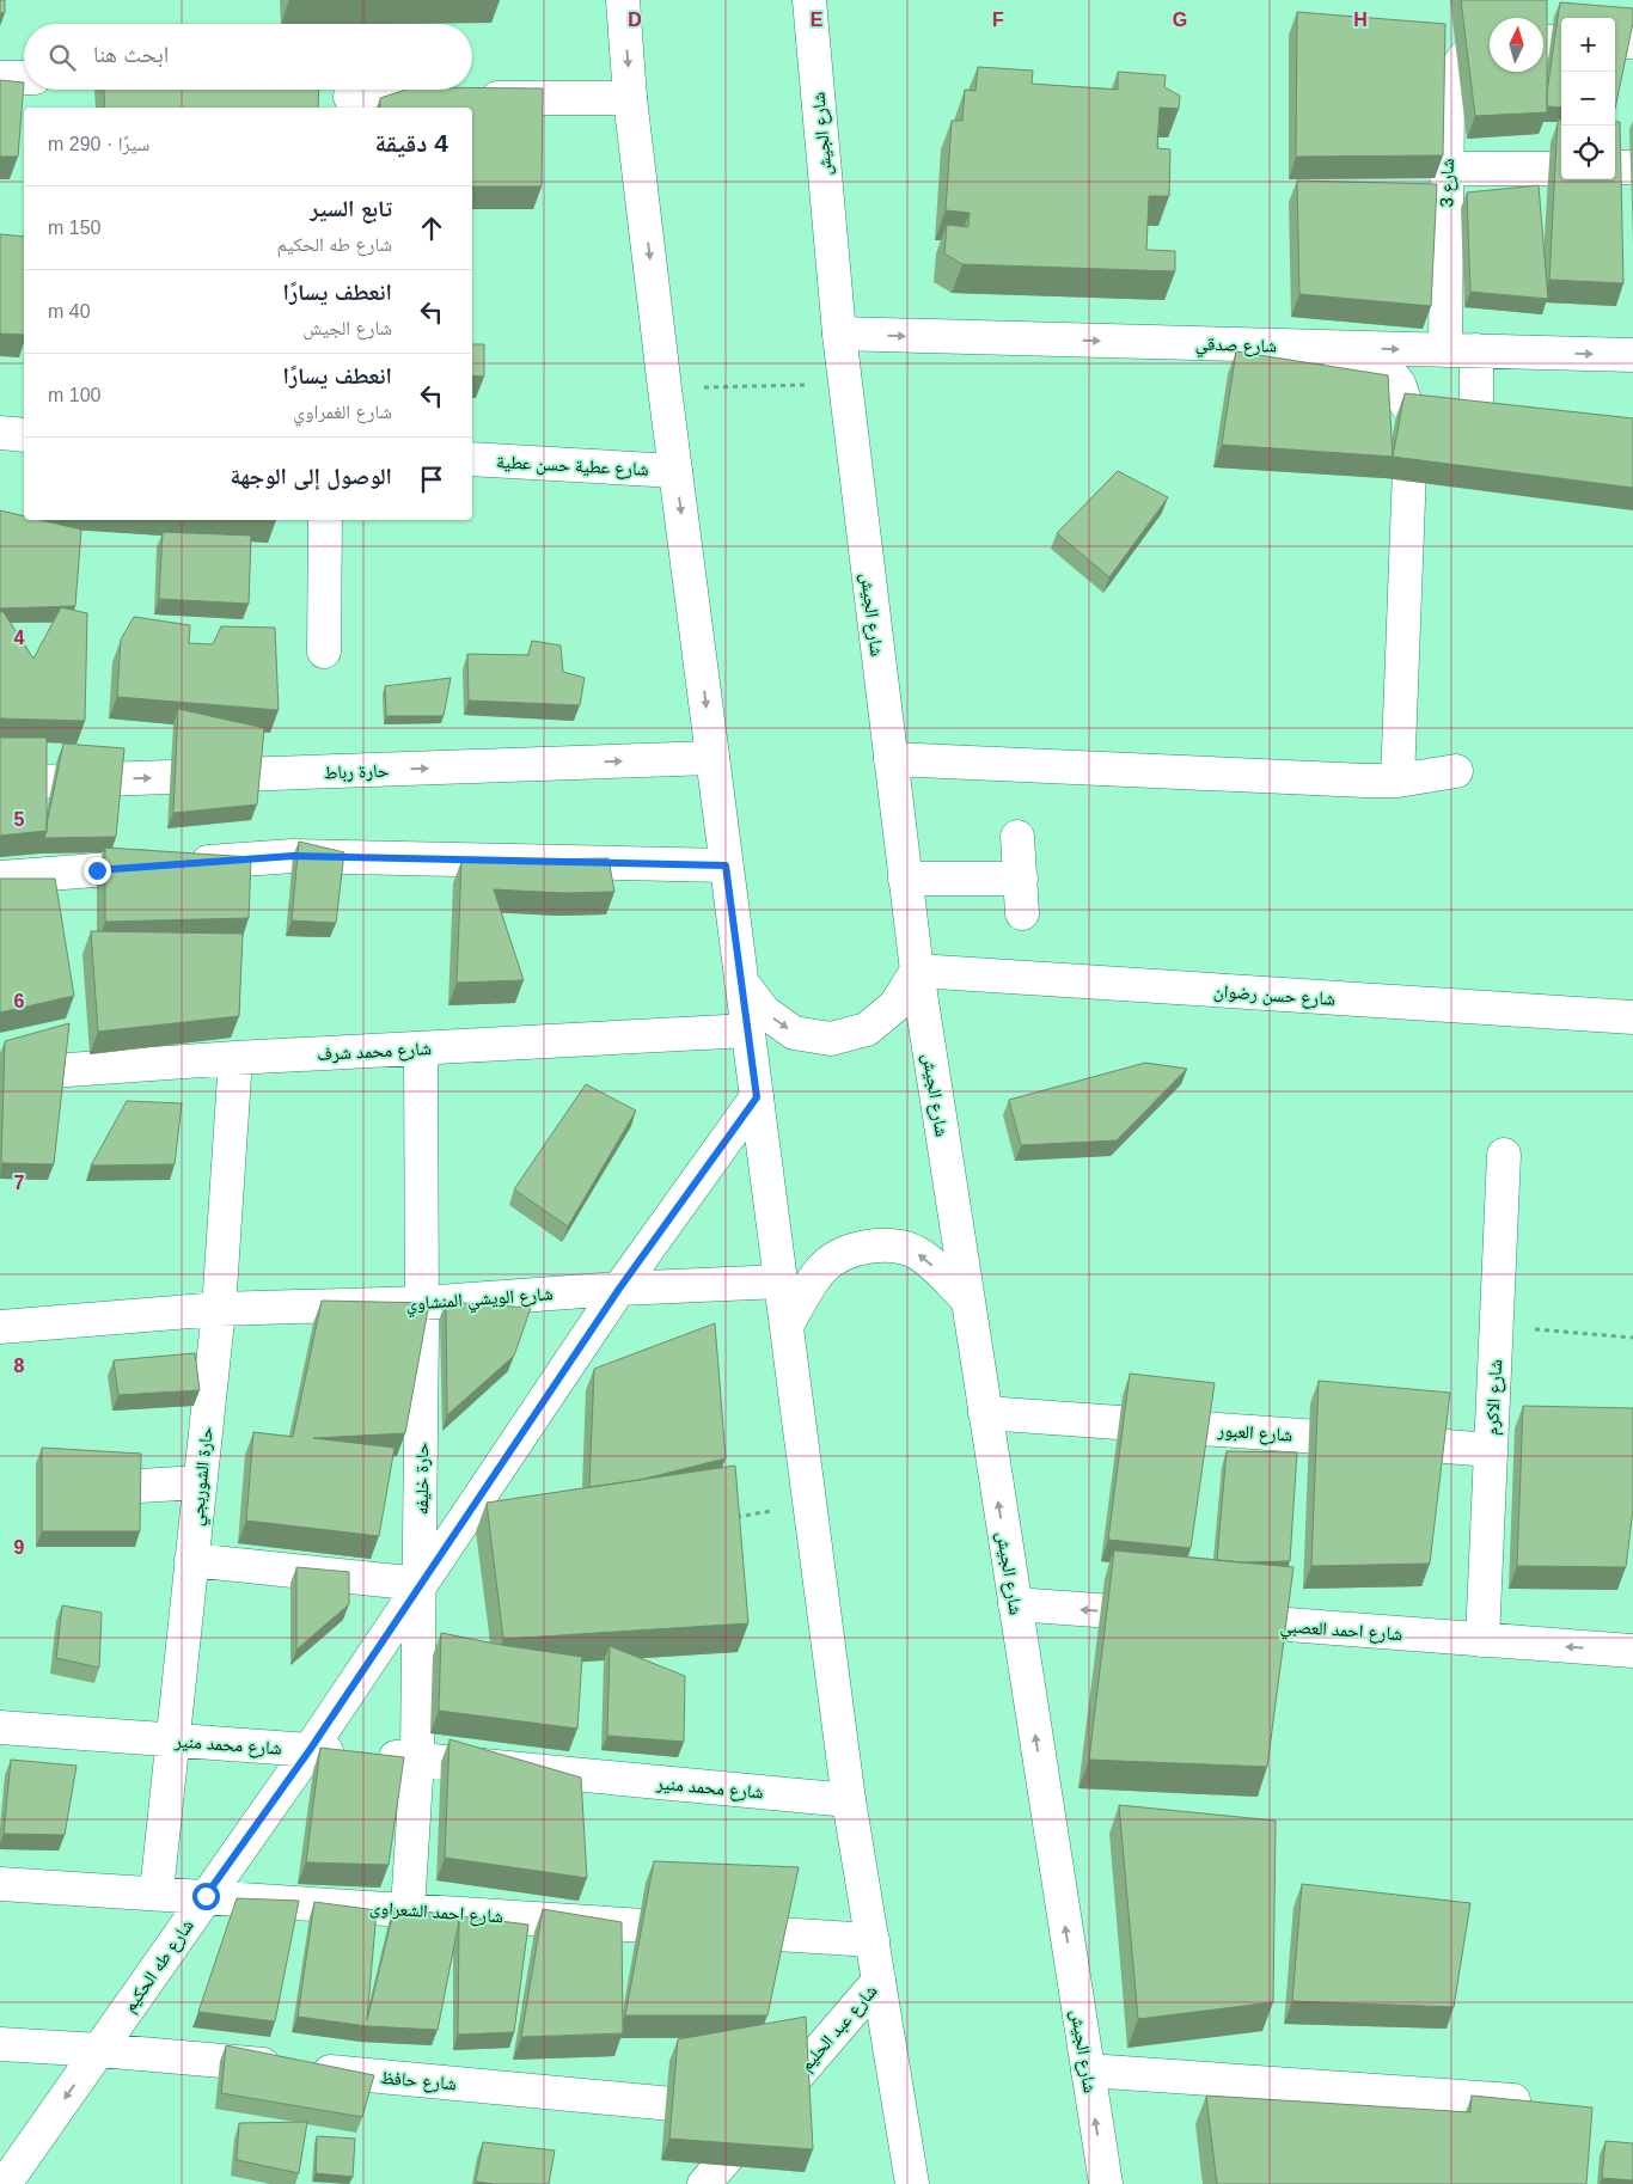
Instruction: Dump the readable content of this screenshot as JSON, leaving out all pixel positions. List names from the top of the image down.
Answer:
{
  "streets": {
    "street": [
      "شارع الجيش",
      "شارع 3",
      "شارع صدقي",
      "شارع عطية حسن عطية",
      "حارة رباط",
      "شارع حسن رضوان",
      "شارع محمد شرف",
      "شارع الويشي المنشاوي",
      "شارع الاكرم",
      "شارع العبور",
      "حارة الشوربجي",
      "حارة خليفه",
      "شارع احمد العصبي",
      "شارع محمد منير",
      "شارع احمد الشعراوى",
      "شارع طه الحكيم",
      "شارع عبد الحليم",
      "شارع حافظ"
    ]
  },
  "crossings": [
    ["شارع الجيش", "شارع صدقي"],
    ["شارع الجيش", "شارع حسن رضوان"],
    ["شارع الجيش", "شارع العبور"],
    ["شارع 3", "شارع صدقي"],
    ["شارع محمد شرف", "حارة الشوربجي"],
    ["شارع محمد شرف", "حارة خليفه"],
    ["شارع الويشي المنشاوي", "حارة الشوربجي"],
    ["شارع الويشي المنشاوي", "حارة خليفه"],
    ["شارع الويشي المنشاوي", "شارع طه الحكيم"],
    ["شارع الاكرم", "شارع العبور"],
    ["شارع الاكرم", "شارع احمد العصبي"],
    ["حارة الشوربجي", "شارع محمد منير"],
    ["حارة الشوربجي", "شارع احمد الشعراوى"],
    ["حارة خليفه", "شارع محمد منير"],
    ["حارة خليفه", "شارع احمد الشعراوى"],
    ["حارة خليفه", "شارع طه الحكيم"],
    ["شارع محمد منير", "شارع طه الحكيم"],
    ["شارع احمد الشعراوى", "شارع طه الحكيم"],
    ["شارع طه الحكيم", "شارع حافظ"],
    ["شارع عبد الحليم", "شارع حافظ"]
  ],
  "one_way": ["شارع صدقي", "شارع احمد العصبي"],
  "north": "top",
  "page": {
    "map_buttons": ["+", "−"],
    "search": "ابحث هنا",
    "heading": ["4 دقيقة", "سيرًا · 290 m"],
    "list": [
      ["تابع السير", "شارع طه الحكيم", "150 m"],
      ["انعطف يسارًا", "شارع الجيش", "40 m"],
      ["انعطف يسارًا", "شارع الغمراوي", "100 m"],
      "الوصول إلى الوجهة"
    ]
  },
  "grid": {
    "columns": [
      "D",
      "E",
      "F",
      "G",
      "H"
    ],
    "rows": [
      "4",
      "5",
      "6",
      "7",
      "8",
      "9"
    ]
  }
}
